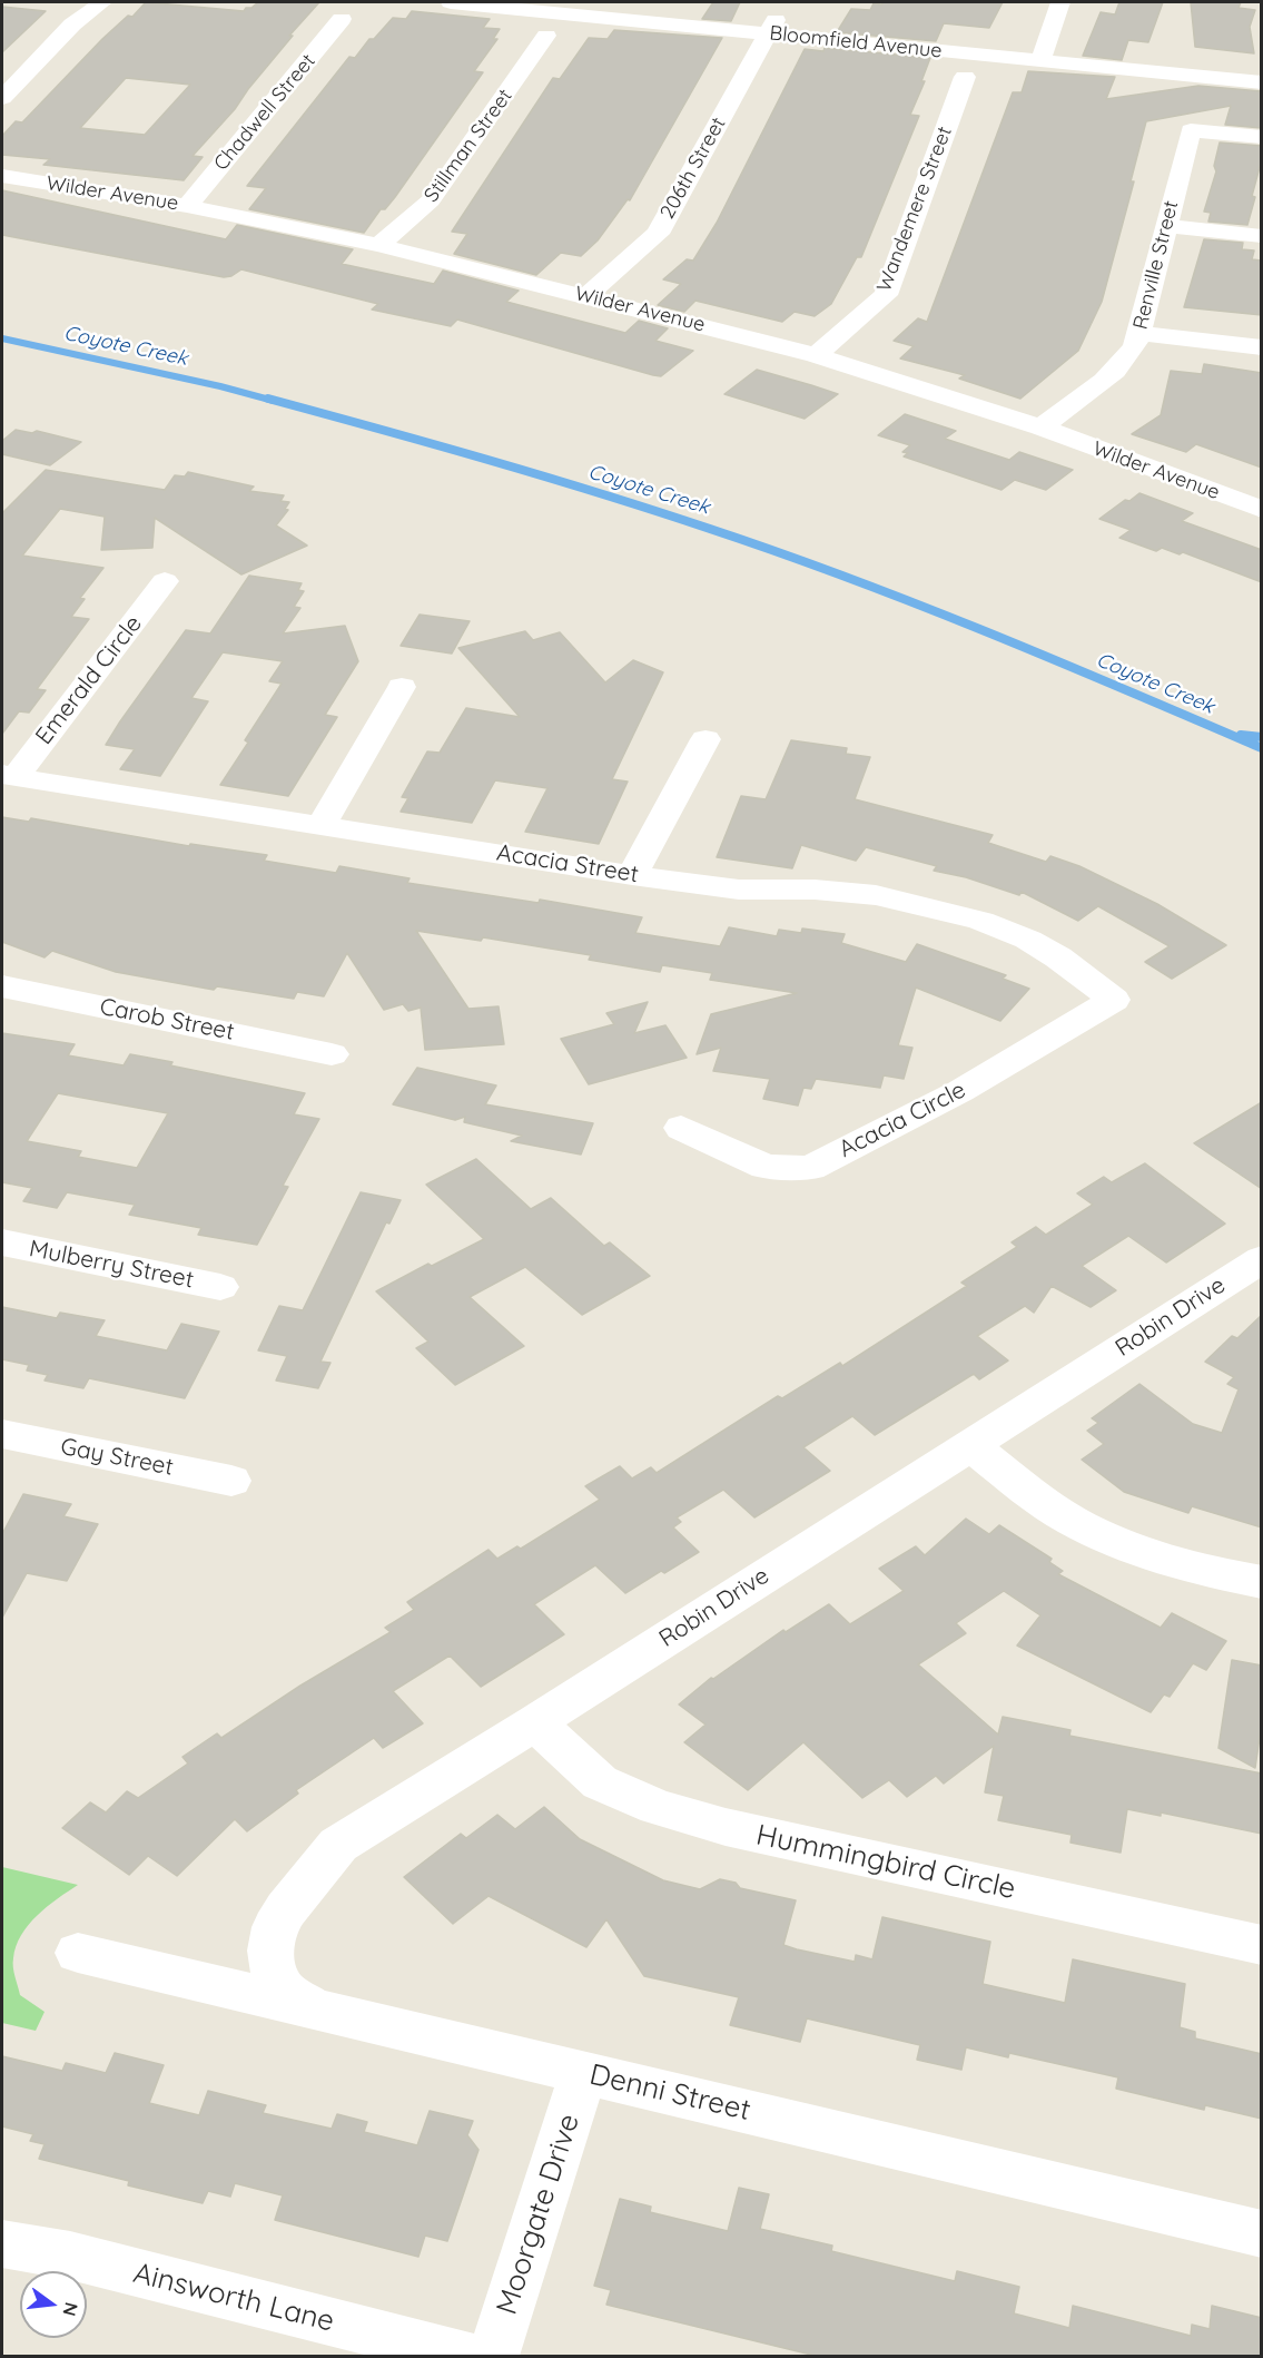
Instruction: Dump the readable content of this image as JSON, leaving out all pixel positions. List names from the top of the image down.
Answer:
{
  "streets": {
    "street": [
      "Bloomfield Avenue",
      "Chadwell Street",
      "Stillman Street",
      "206th Street",
      "Wilder Avenue",
      "Wandemere Street",
      "Renville Street",
      "Emerald Circle",
      "Acacia Street",
      "Carob Street",
      "Acacia Circle",
      "Mulberry Street",
      "Robin Drive",
      "Gay Street",
      "Hummingbird Circle",
      "Denni Street",
      "Moorgate Drive",
      "Ainsworth Lane"
    ]
  },
  "crossings": [
    ["Bloomfield Avenue", "206th Street"],
    ["Chadwell Street", "Wilder Avenue"],
    ["Stillman Street", "Wilder Avenue"],
    ["206th Street", "Wilder Avenue"],
    ["Wilder Avenue", "Wandemere Street"],
    ["Wilder Avenue", "Renville Street"],
    ["Emerald Circle", "Acacia Street"],
    ["Acacia Street", "Acacia Circle"],
    ["Robin Drive", "Hummingbird Circle"],
    ["Robin Drive", "Denni Street"],
    ["Denni Street", "Moorgate Drive"]
  ],
  "water": ["Coyote Creek"],
  "north": "right"
}
